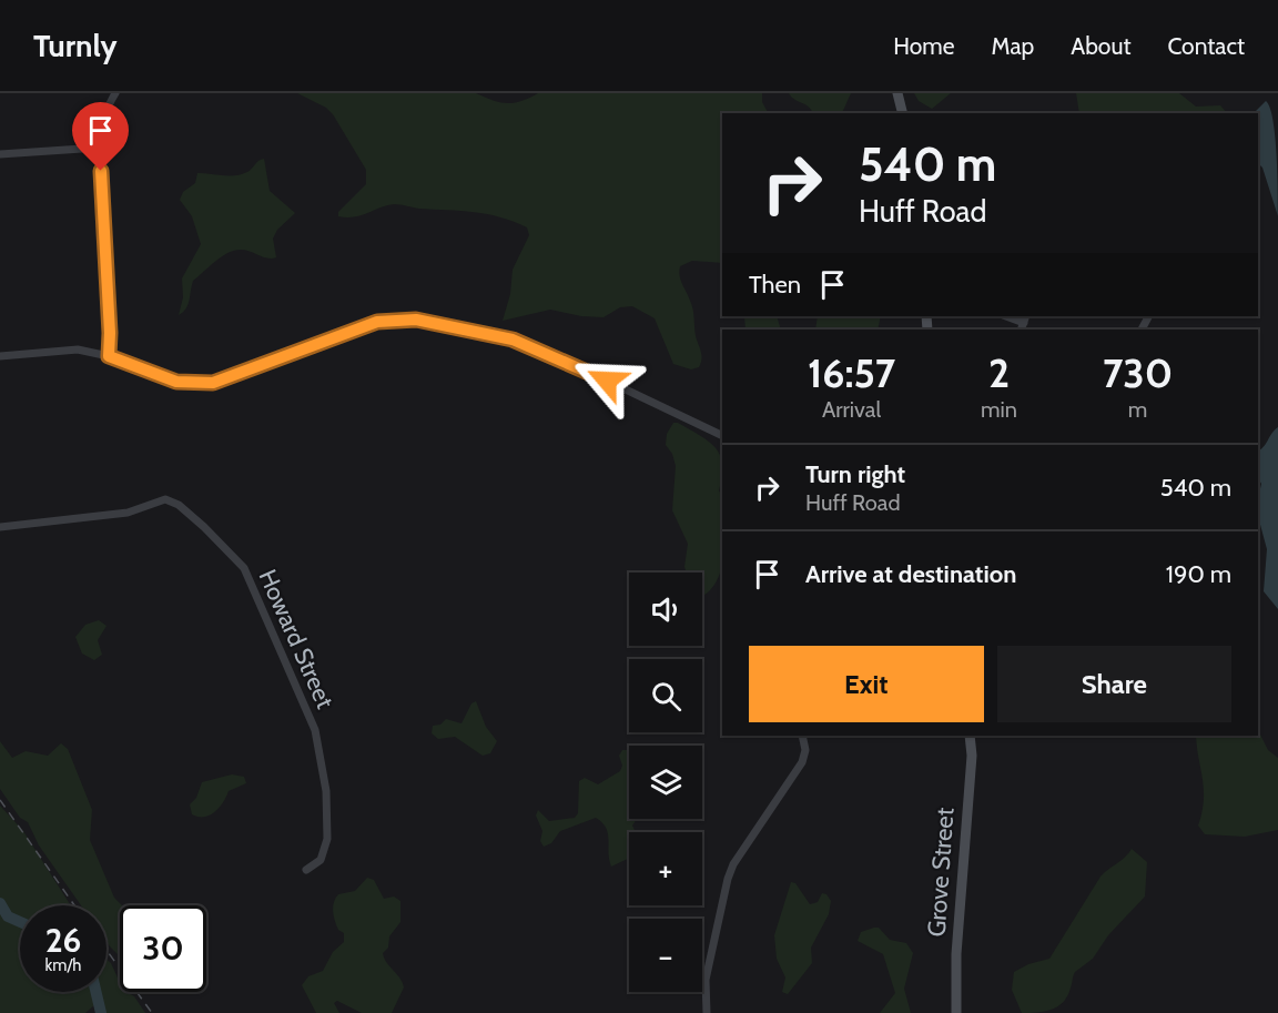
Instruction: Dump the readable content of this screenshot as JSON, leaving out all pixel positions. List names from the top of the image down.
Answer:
{
  "streets": {
    "street": ["Howard Street", "Grove Street"]
  },
  "page": {
    "header": "Turnly",
    "nav": [
      "Home",
      "Map",
      "About",
      "Contact"
    ],
    "turn": ["540 m", "Huff Road"],
    "then": "Then",
    "eta": [
      "16:57",
      "Arrival",
      "2",
      "min",
      "730",
      "m"
    ],
    "list": [
      {
        "name": "Turn right",
        "note": "Huff Road",
        "value": "540 m"
      },
      {
        "name": "Arrive at destination",
        "value": "190 m"
      }
    ],
    "map_buttons": ["+", "−"],
    "buttons": ["Exit", "Share"],
    "speed": "26 km/h",
    "limit": "30"
  }
}
